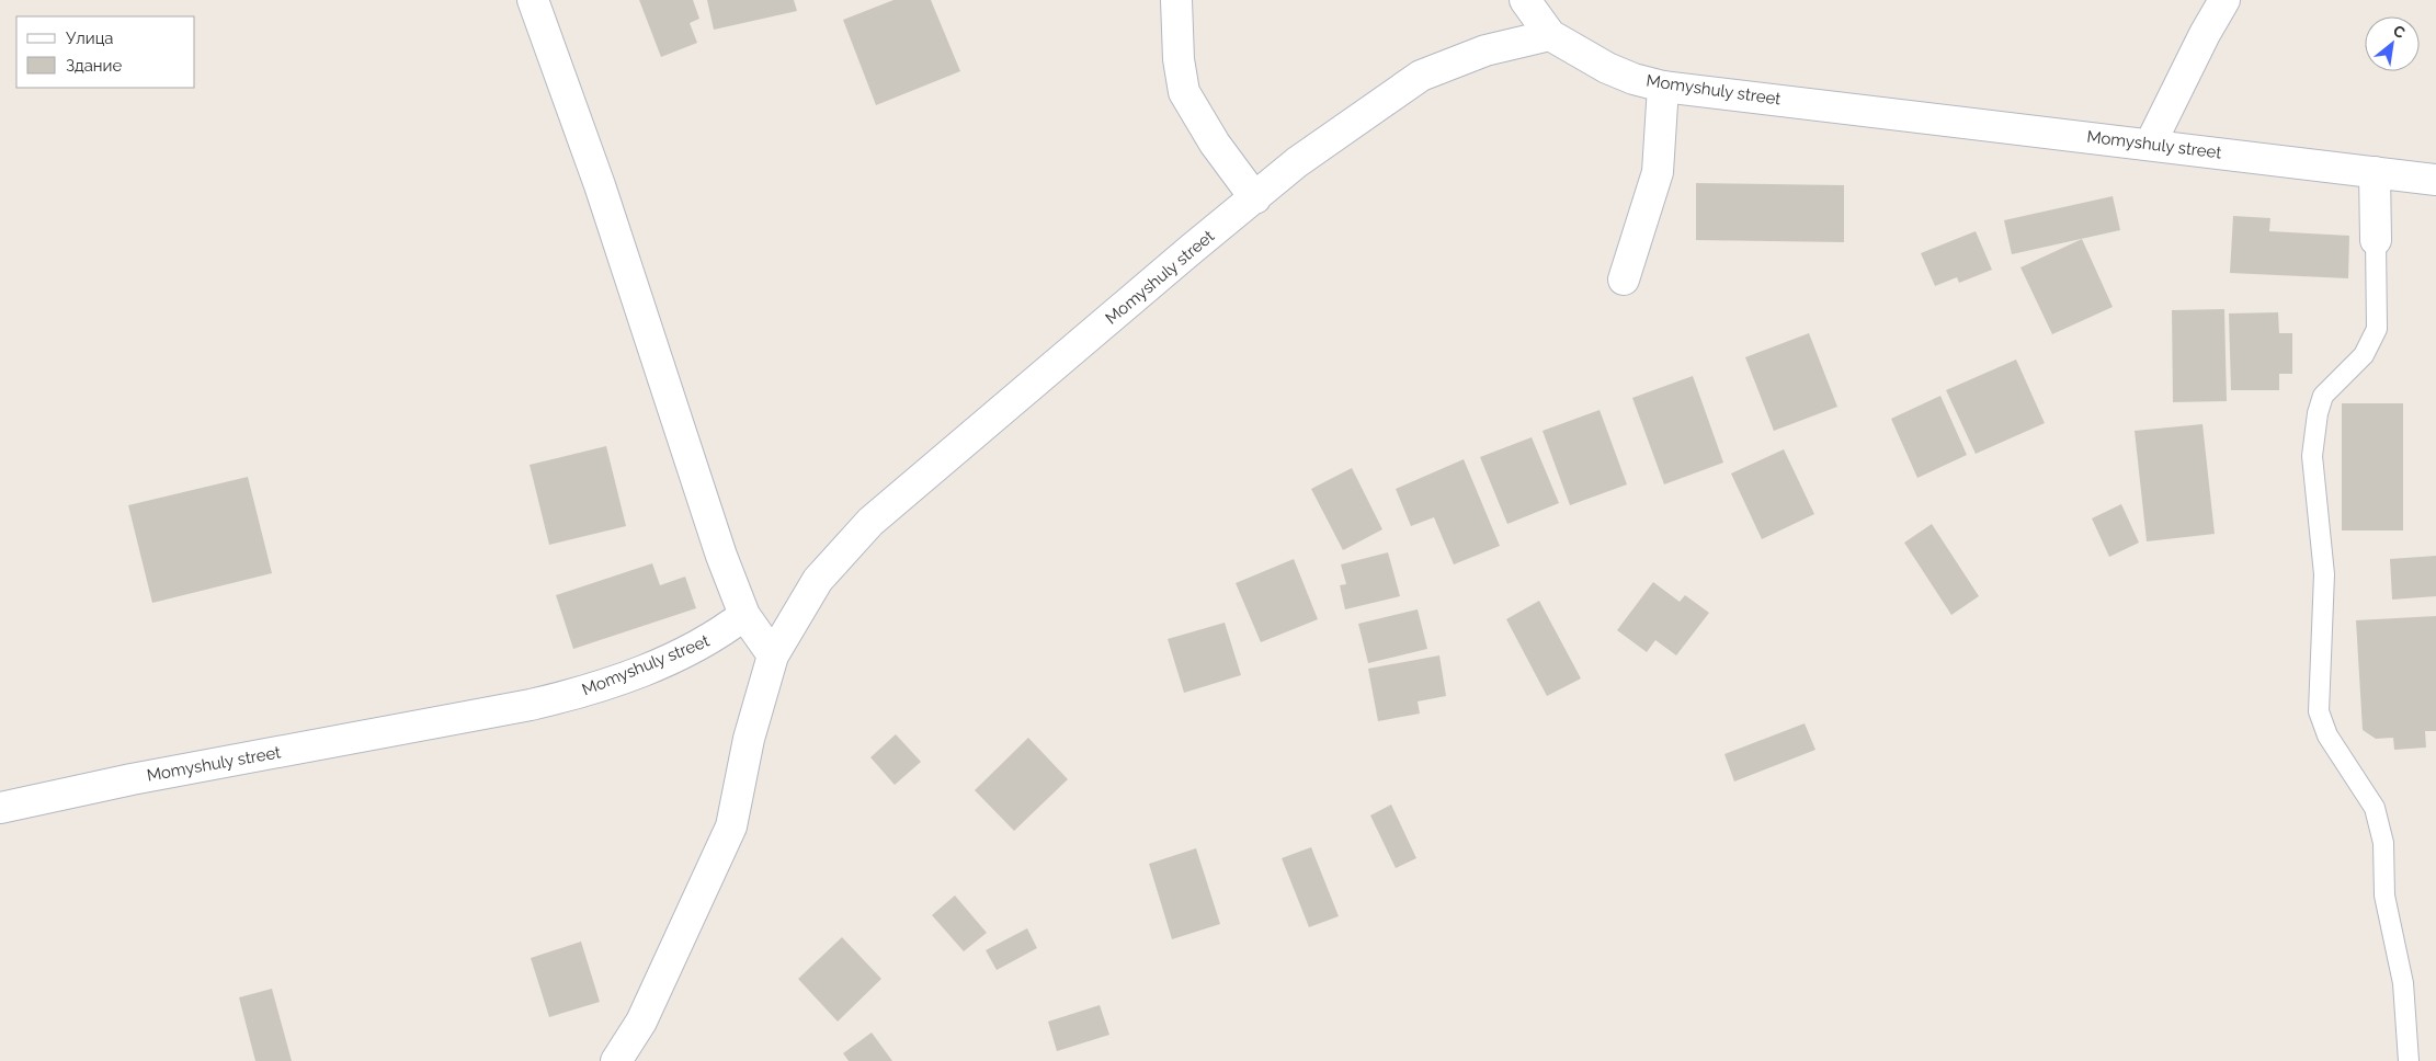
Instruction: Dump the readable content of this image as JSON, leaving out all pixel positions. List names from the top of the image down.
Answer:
{
  "streets": {
    "street": ["Momyshuly street"]
  },
  "legend": ["Улица", "Здание"],
  "north": "top right"
}
